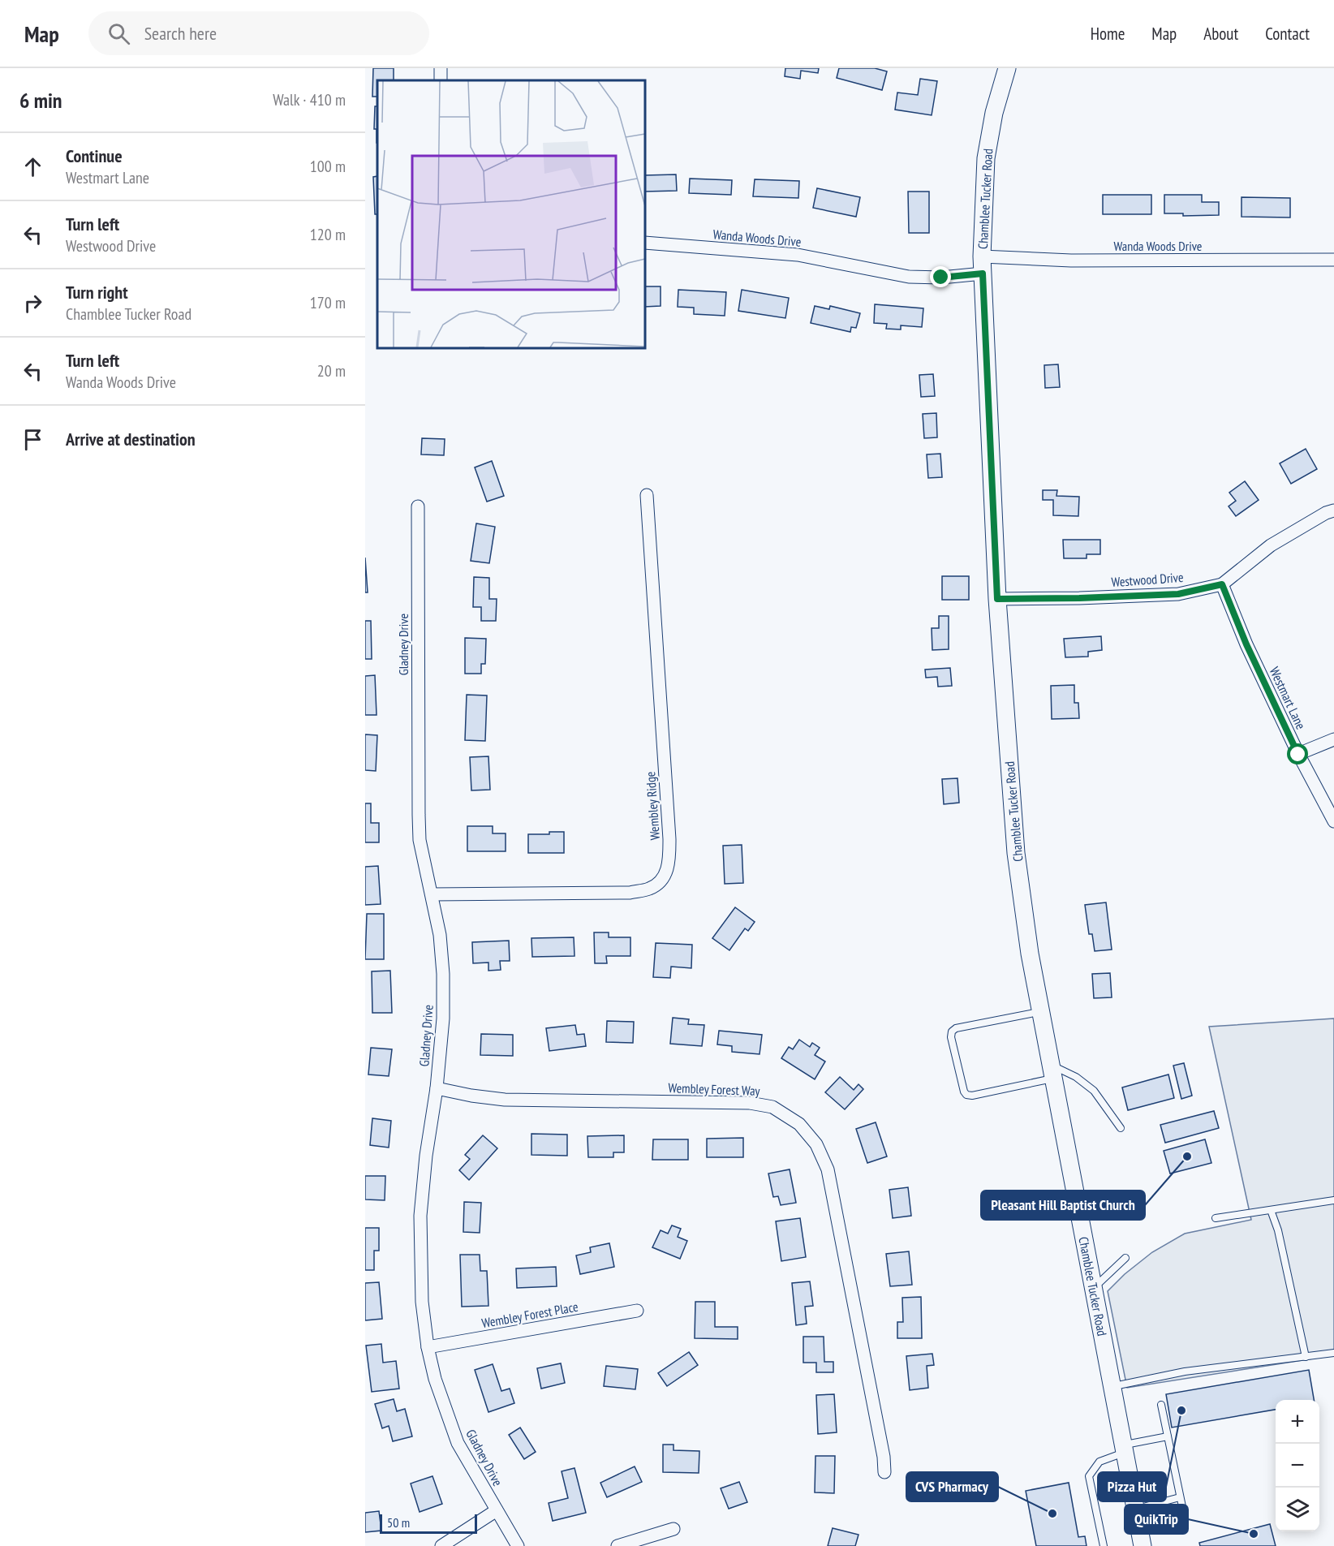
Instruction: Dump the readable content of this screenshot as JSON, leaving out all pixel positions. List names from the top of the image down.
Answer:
{
  "streets": {
    "main road": ["Chamblee Tucker Road"],
    "street": [
      "Wanda Woods Drive",
      "Westwood Drive",
      "Gladney Drive",
      "Westmart Lane",
      "Wembley Ridge",
      "Wembley Forest Way",
      "Wembley Forest Place"
    ]
  },
  "crossings": [
    ["Chamblee Tucker Road", "Wanda Woods Drive"],
    ["Chamblee Tucker Road", "Westwood Drive"],
    ["Westwood Drive", "Westmart Lane"],
    ["Gladney Drive", "Wembley Ridge"],
    ["Gladney Drive", "Wembley Forest Way"],
    ["Gladney Drive", "Wembley Forest Place"]
  ],
  "places": [
    "Pleasant Hill Baptist Church",
    "Pizza Hut",
    "CVS Pharmacy",
    "QuikTrip"
  ],
  "scale_bar": "50 m",
  "page": {
    "header": "Map",
    "search": "Search here",
    "nav": [
      "Home",
      "Map",
      "About",
      "Contact"
    ],
    "heading": ["6 min", "Walk · 410 m"],
    "list": [
      ["Continue", "Westmart Lane", "100 m"],
      ["Turn left", "Westwood Drive", "120 m"],
      ["Turn right", "Chamblee Tucker Road", "170 m"],
      ["Turn left", "Wanda Woods Drive", "20 m"],
      "Arrive at destination"
    ],
    "map_buttons": ["+", "−"],
    "scale": "50 m"
  }
}
